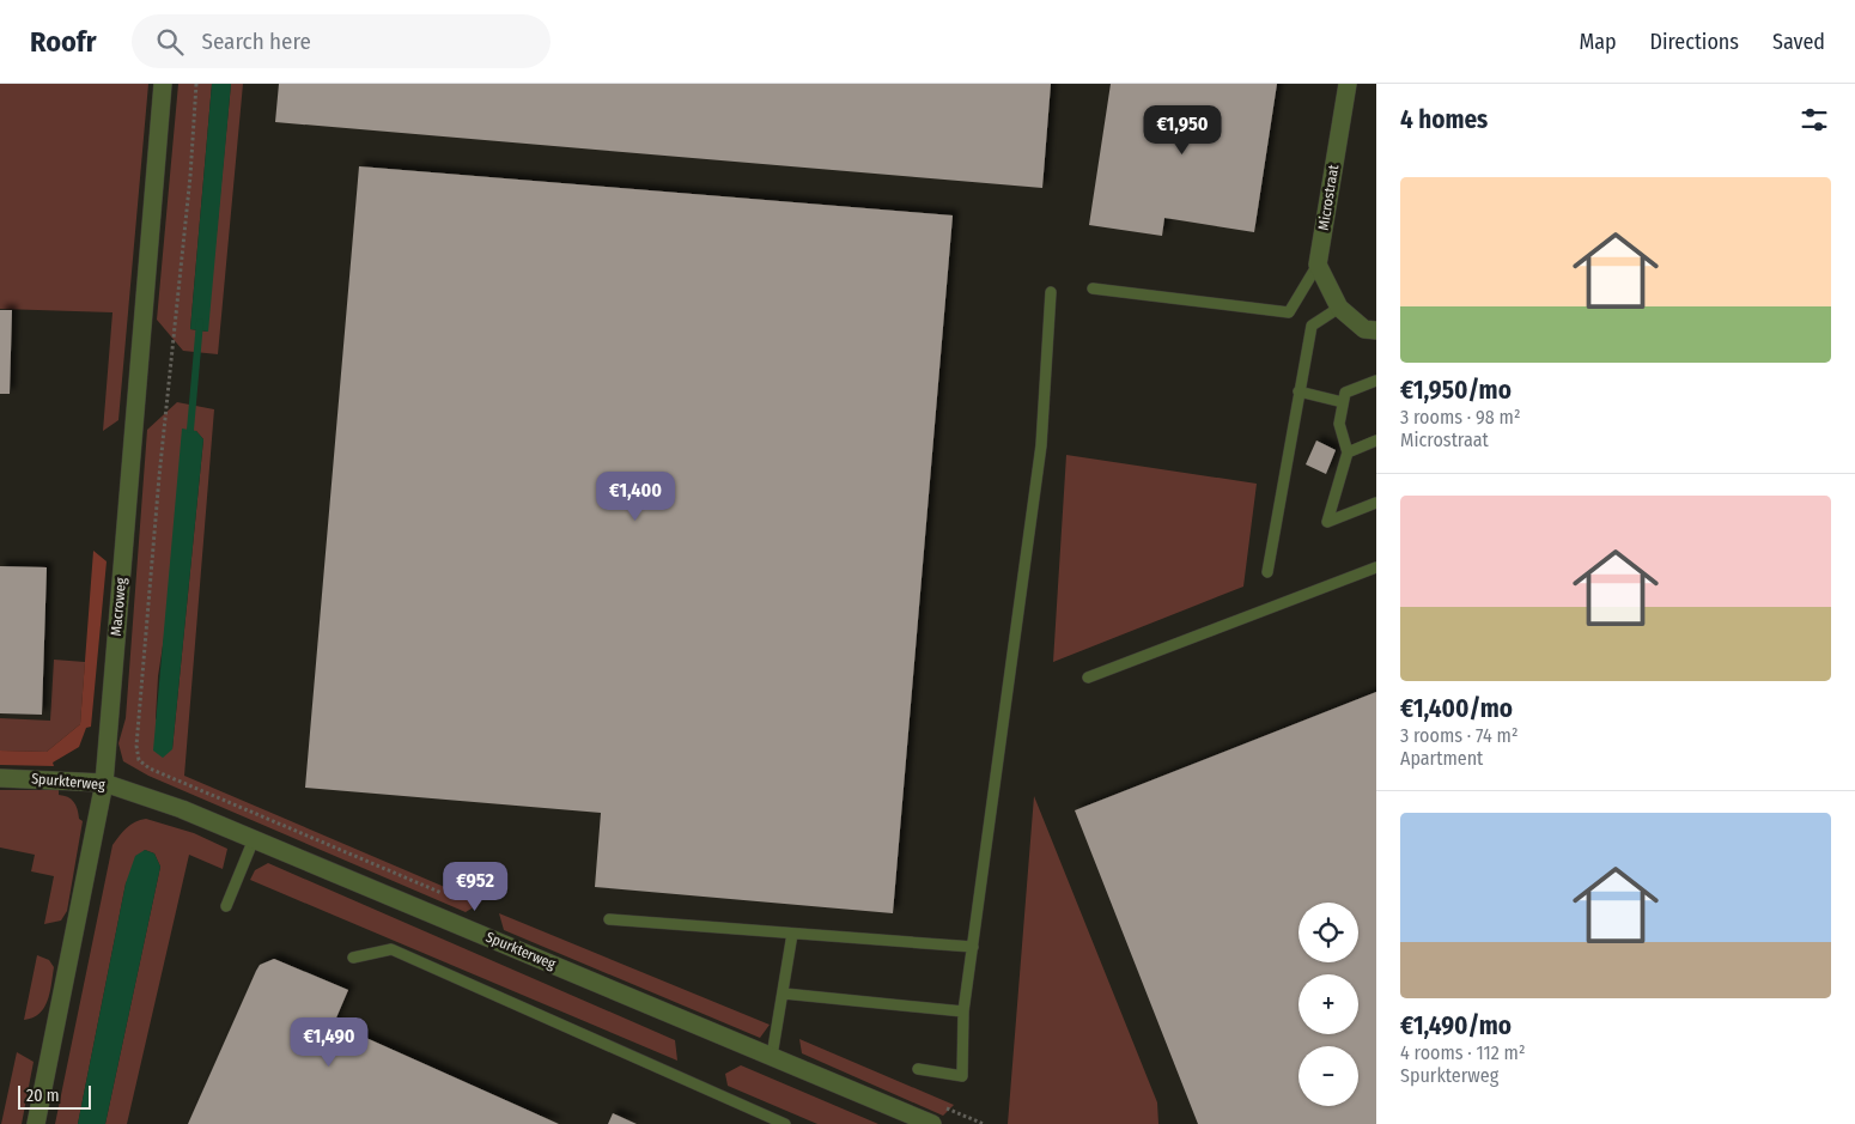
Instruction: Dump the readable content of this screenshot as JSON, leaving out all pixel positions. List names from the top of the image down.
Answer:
{
  "streets": {
    "street": ["Microstraat", "Macroweg", "Spurkterweg"]
  },
  "crossings": [
    ["Macroweg", "Spurkterweg"]
  ],
  "scale_bar": "20 m",
  "page": {
    "header": "Roofr",
    "search": "Search here",
    "nav": ["Map", "Directions", "Saved"],
    "heading": "4 homes",
    "price": [
      "€1,950",
      "€1,400",
      "€952",
      "€1,490"
    ],
    "list": [
      {
        "name": "€1,950/mo",
        "note": "3 rooms · 98 m² · Microstraat"
      },
      {
        "name": "€1,400/mo",
        "note": "3 rooms · 74 m² · Apartment"
      },
      {
        "name": "€1,490/mo",
        "note": "4 rooms · 112 m² · Spurkterweg"
      }
    ],
    "map_buttons": ["+", "−"],
    "scale": "20 m"
  }
}
